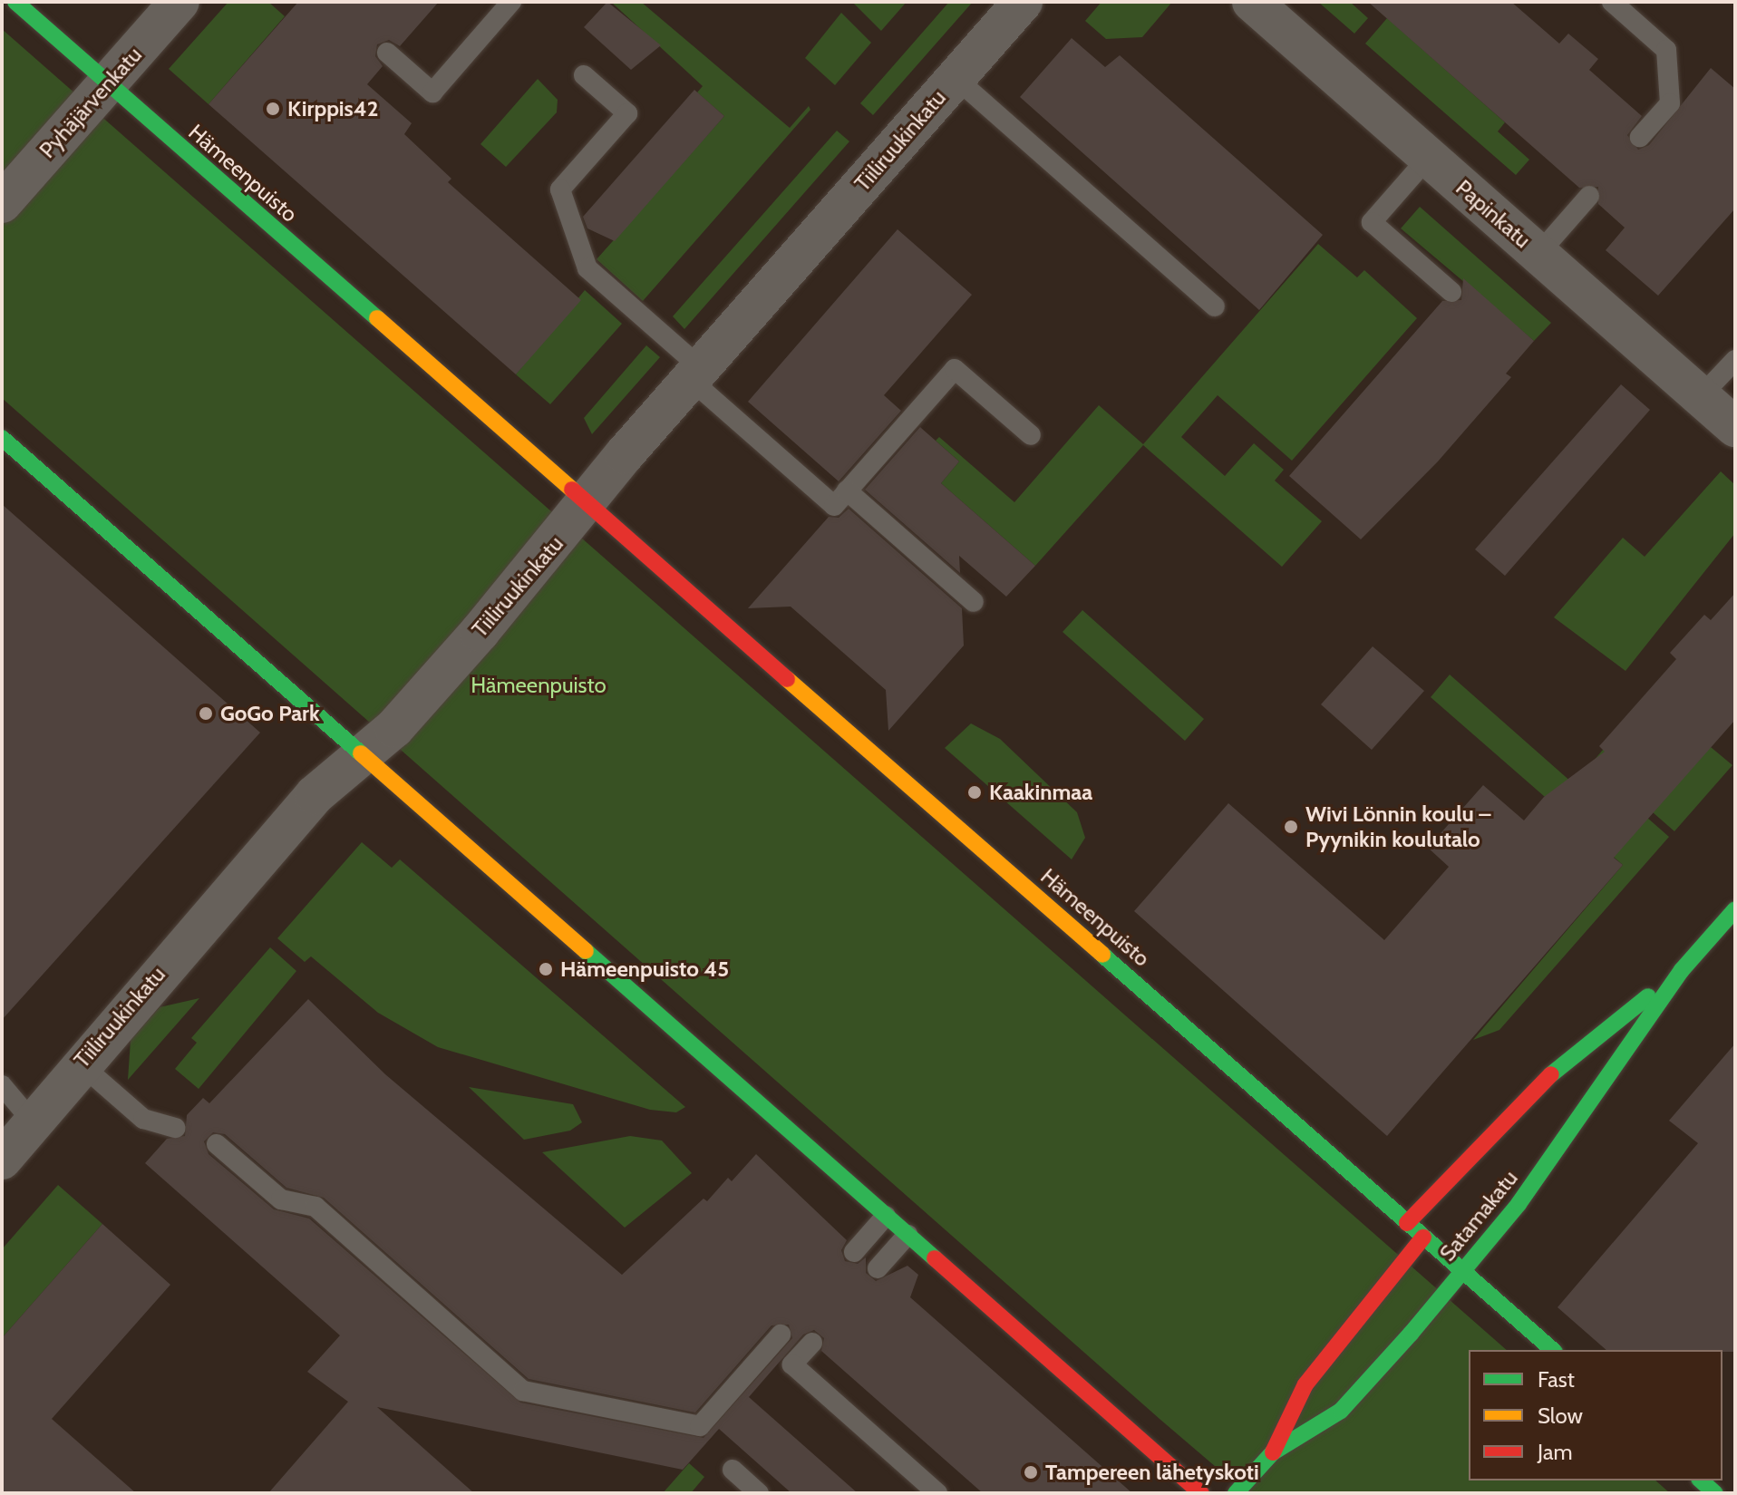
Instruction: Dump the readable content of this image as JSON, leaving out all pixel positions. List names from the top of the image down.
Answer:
{
  "streets": {
    "main road": ["Hämeenpuisto", "Satamakatu"],
    "street": ["Pyhäjärvenkatu", "Tiiliruukinkatu", "Papinkatu"]
  },
  "crossings": [
    ["Pyhäjärvenkatu", "Hämeenpuisto"],
    ["Tiiliruukinkatu", "Hämeenpuisto"],
    ["Hämeenpuisto", "Satamakatu"]
  ],
  "parks": ["Hämeenpuisto"],
  "places": [
    "Kirppis42",
    "GoGo Park",
    "Kaakinmaa",
    "Wivi Lönnin koulu – Pyynikin koulutalo",
    "Hämeenpuisto 45",
    "Tampereen lähetyskoti"
  ],
  "legend": ["Fast", "Slow", "Jam"]
}
